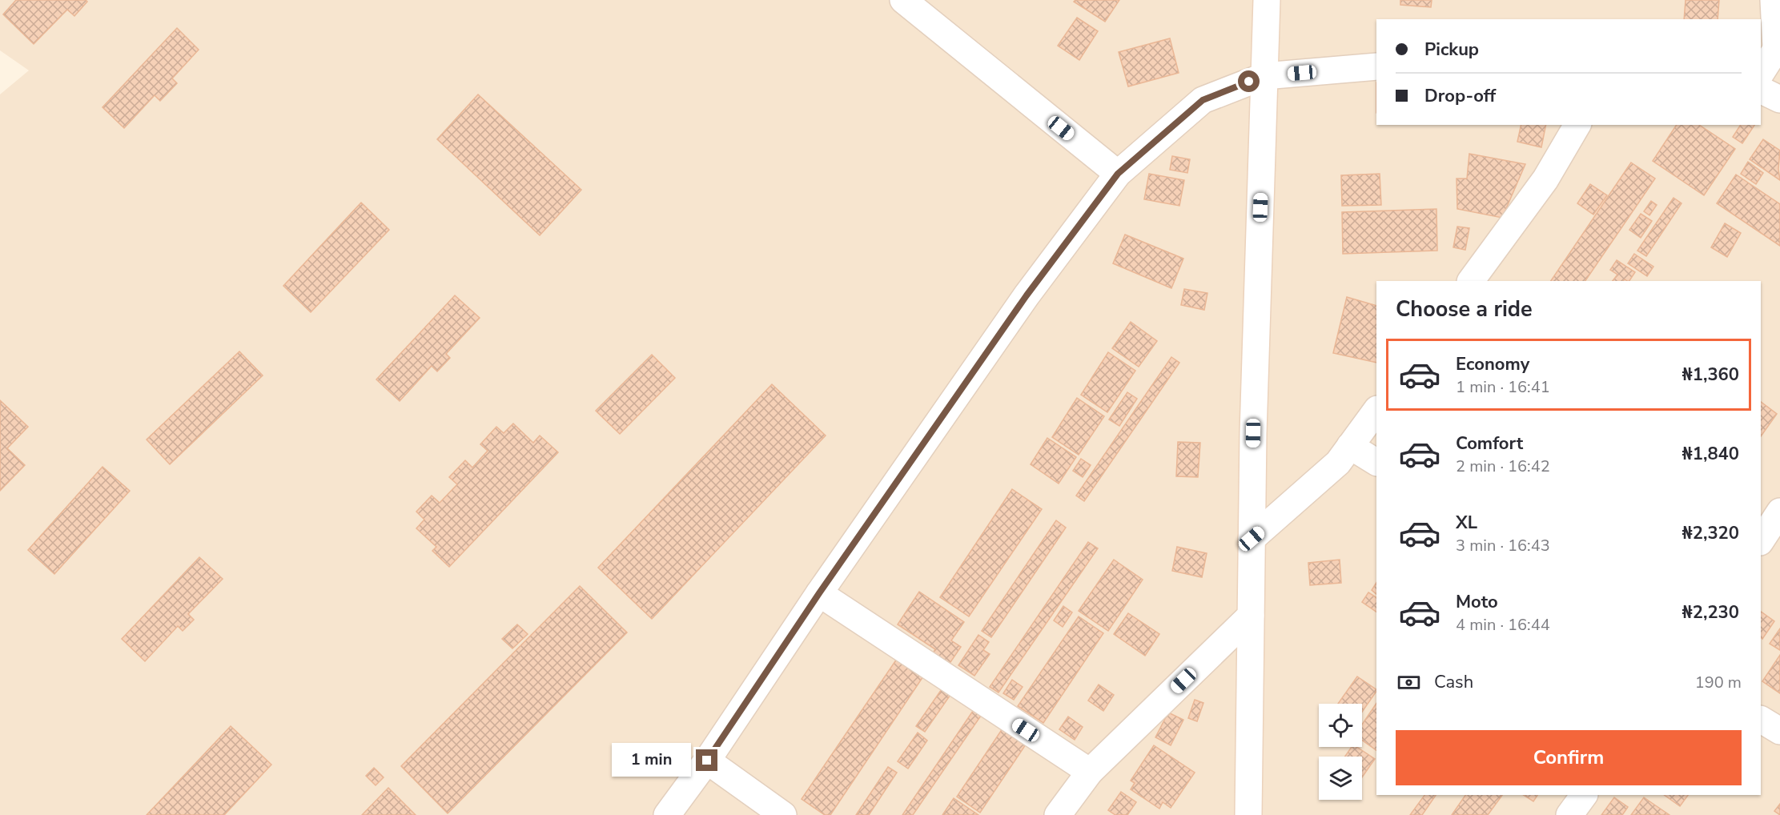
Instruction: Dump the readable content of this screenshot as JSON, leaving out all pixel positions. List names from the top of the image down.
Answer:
{
  "page": {
    "banner": ["Pickup", "Drop-off"],
    "heading": "Choose a ride",
    "list": [
      {
        "name": "Economy",
        "note": "1 min · 16:41",
        "value": "₦1,360"
      },
      {
        "name": "Comfort",
        "note": "2 min · 16:42",
        "value": "₦1,840"
      },
      {
        "name": "XL",
        "note": "3 min · 16:43",
        "value": "₦2,320"
      },
      {
        "name": "Moto",
        "note": "4 min · 16:44",
        "value": "₦2,230"
      }
    ],
    "pay": ["Cash", "190 m"],
    "buttons": "Confirm",
    "bubble": "1 min"
  }
}
